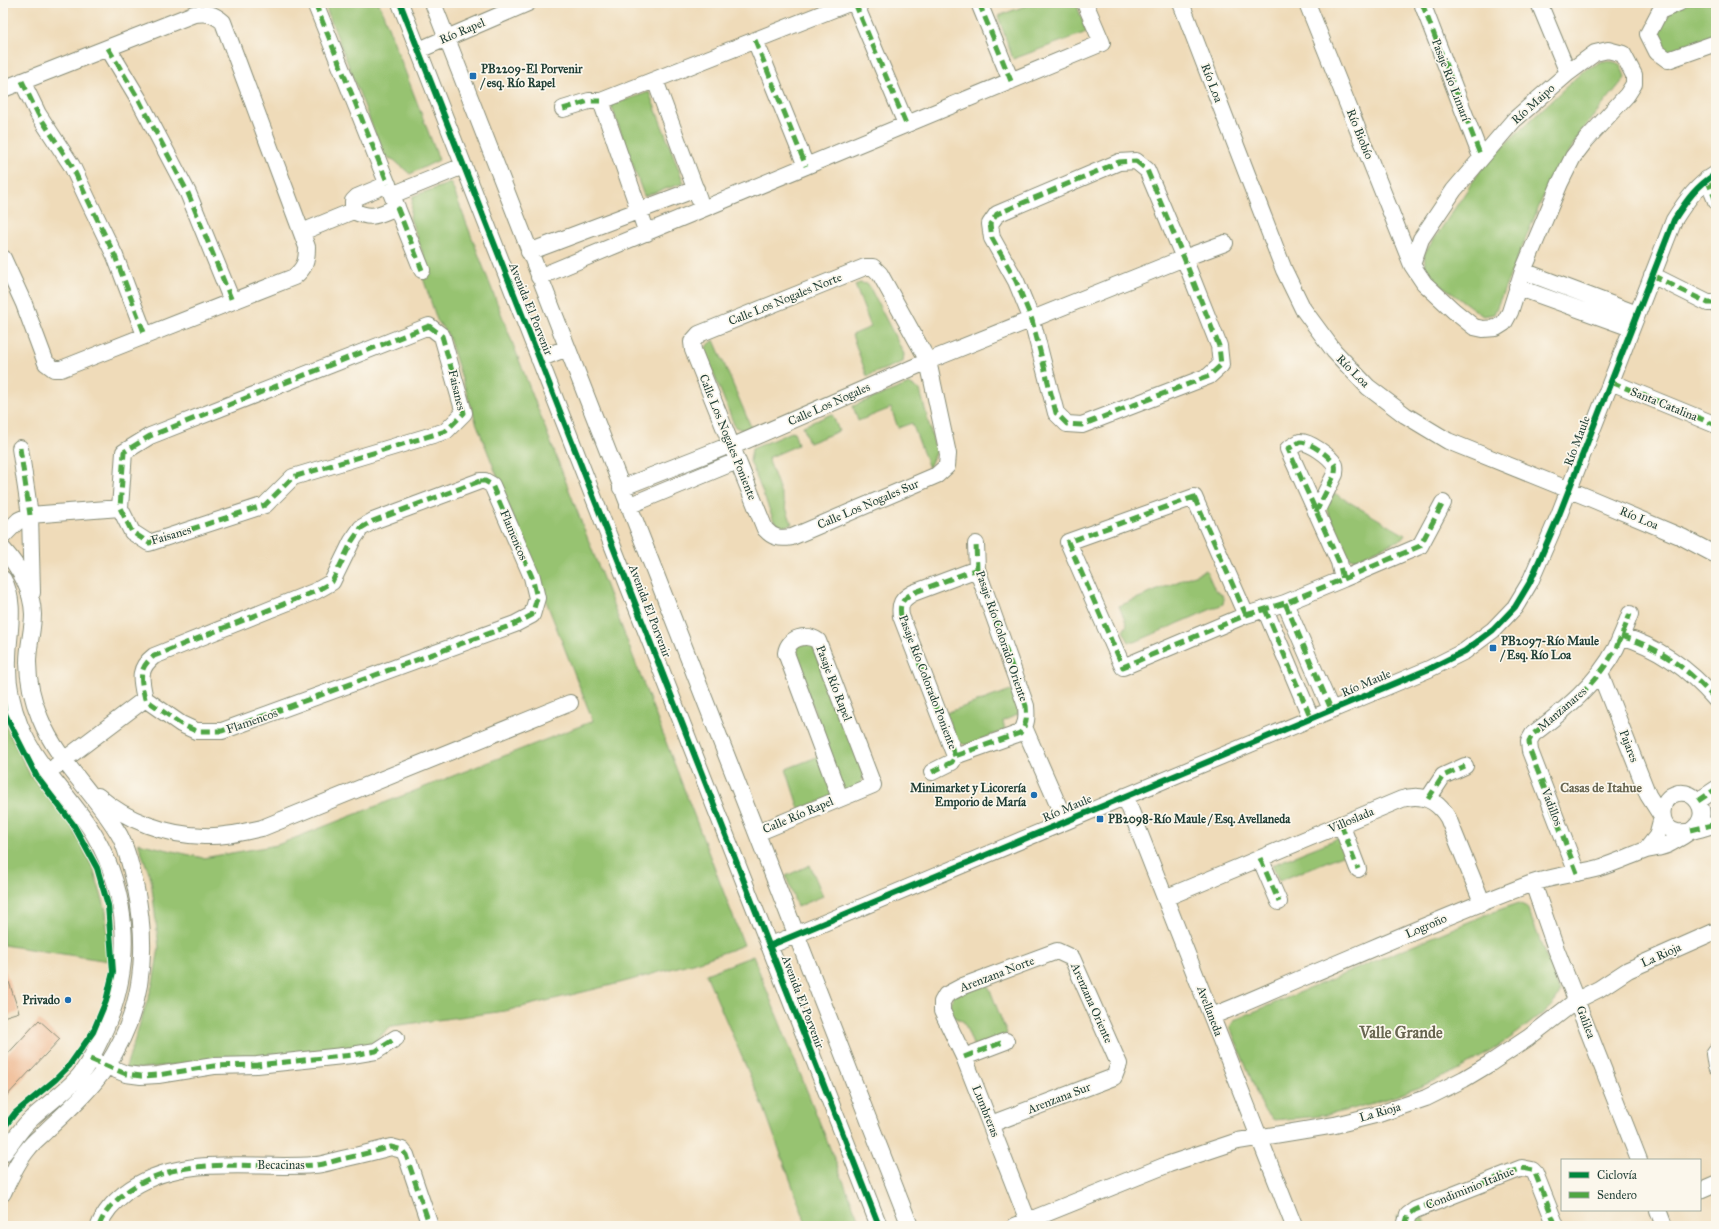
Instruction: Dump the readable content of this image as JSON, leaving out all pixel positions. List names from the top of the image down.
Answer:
{
  "streets": {
    "street": [
      "Río Rapel",
      "Pasaje Río Limarí",
      "Río Loa",
      "Río Maipo",
      "Río Biobío",
      "Calle Los Nogales Norte",
      "Avenida El Porvenir",
      "Faisanes",
      "Calle Los Nogales",
      "Santa Catalina",
      "Calle Los Nogales Poniente",
      "Río Maule",
      "Calle Los Nogales Sur",
      "Flamencos",
      "Pasaje Río Colorado Oriente",
      "Pasaje Río Colorado Poniente",
      "Pasaje Río Rapel",
      "Manzanares",
      "Pajares",
      "Vadillos",
      "Calle Río Rapel",
      "Villoslada",
      "Logroño",
      "La Rioja",
      "Arenzana Norte",
      "Arenzana Oriente",
      "Avellaneda",
      "Galilea",
      "Arenzana Sur",
      "Lumbreras",
      "Becacinas",
      "Condiminio Itahue"
    ]
  },
  "crossings": [
    ["Río Rapel", "Avenida El Porvenir"],
    ["Pasaje Río Limarí", "Río Maipo"],
    ["Río Loa", "Río Maule"],
    ["Río Maipo", "Río Biobío"],
    ["Calle Los Nogales Norte", "Calle Los Nogales"],
    ["Calle Los Nogales Norte", "Calle Los Nogales Poniente"],
    ["Calle Los Nogales Norte", "Calle Los Nogales Sur"],
    ["Avenida El Porvenir", "Calle Los Nogales"],
    ["Avenida El Porvenir", "Río Maule"],
    ["Avenida El Porvenir", "Calle Río Rapel"],
    ["Calle Los Nogales", "Calle Los Nogales Poniente"],
    ["Calle Los Nogales", "Calle Los Nogales Sur"],
    ["Santa Catalina", "Río Maule"],
    ["Calle Los Nogales Poniente", "Calle Los Nogales Sur"],
    ["Río Maule", "Avellaneda"],
    ["Pasaje Río Colorado Oriente", "Pasaje Río Colorado Poniente"],
    ["Pasaje Río Rapel", "Calle Río Rapel"],
    ["Manzanares", "Pajares"],
    ["Manzanares", "Vadillos"],
    ["Pajares", "Logroño"],
    ["Vadillos", "Logroño"],
    ["Villoslada", "Avellaneda"],
    ["Logroño", "Avellaneda"],
    ["Logroño", "Galilea"],
    ["La Rioja", "Avellaneda"],
    ["La Rioja", "Galilea"],
    ["La Rioja", "Lumbreras"],
    ["Arenzana Norte", "Arenzana Oriente"],
    ["Arenzana Norte", "Lumbreras"],
    ["Arenzana Oriente", "Arenzana Sur"],
    ["Arenzana Sur", "Lumbreras"]
  ],
  "districts": ["Casas de Itahue", "Valle Grande"],
  "places": {
    "transit": ["PB2209-El Porvenir / esq. Río Rapel", "PB2097-Río Maule / Esq. Río Loa", "PB2098-Río Maule / Esq. Avellaneda"],
    "other": ["Minimarket y Licorería Emporio de María", "Privado"]
  },
  "legend": ["Ciclovía", "Sendero"]
}
